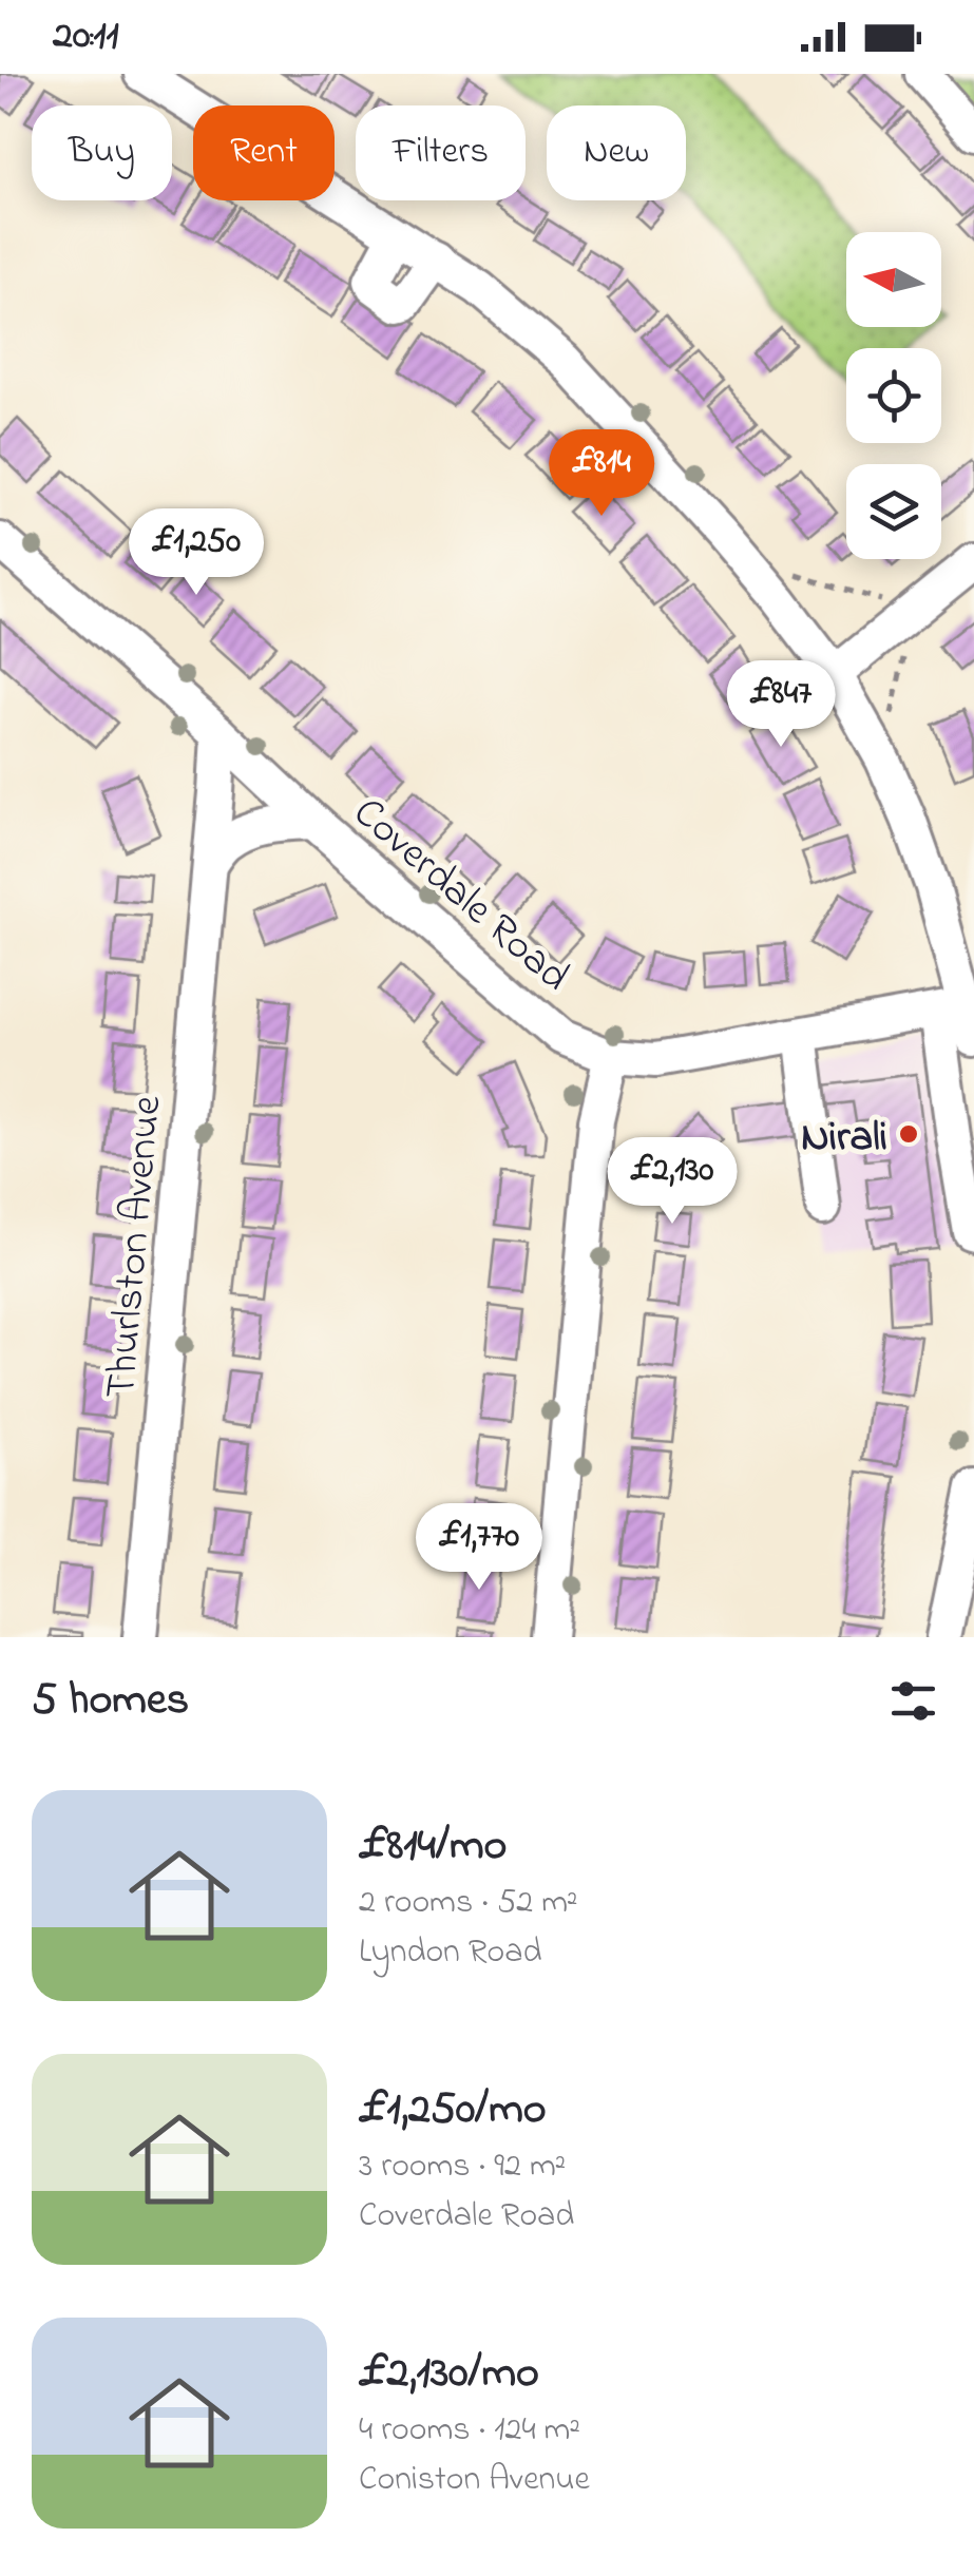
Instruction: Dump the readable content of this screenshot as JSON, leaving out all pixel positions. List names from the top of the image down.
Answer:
{
  "streets": {
    "street": ["Coverdale Road", "Thurlston Avenue"]
  },
  "crossings": [
    ["Coverdale Road", "Thurlston Avenue"]
  ],
  "places": ["Nirali"],
  "north": "left",
  "page": {
    "status": "20:11",
    "chip": [
      "Buy",
      "Rent",
      "Filters",
      "New"
    ],
    "price": [
      "£814",
      "£1,250",
      "£847",
      "£2,130",
      "£1,770"
    ],
    "heading": "5 homes",
    "list": [
      {
        "name": "£814/mo",
        "note": "2 rooms · 52 m² · Lyndon Road"
      },
      {
        "name": "£1,250/mo",
        "note": "3 rooms · 92 m² · Coverdale Road"
      },
      {
        "name": "£2,130/mo",
        "note": "4 rooms · 124 m² · Coniston Avenue"
      }
    ]
  }
}
